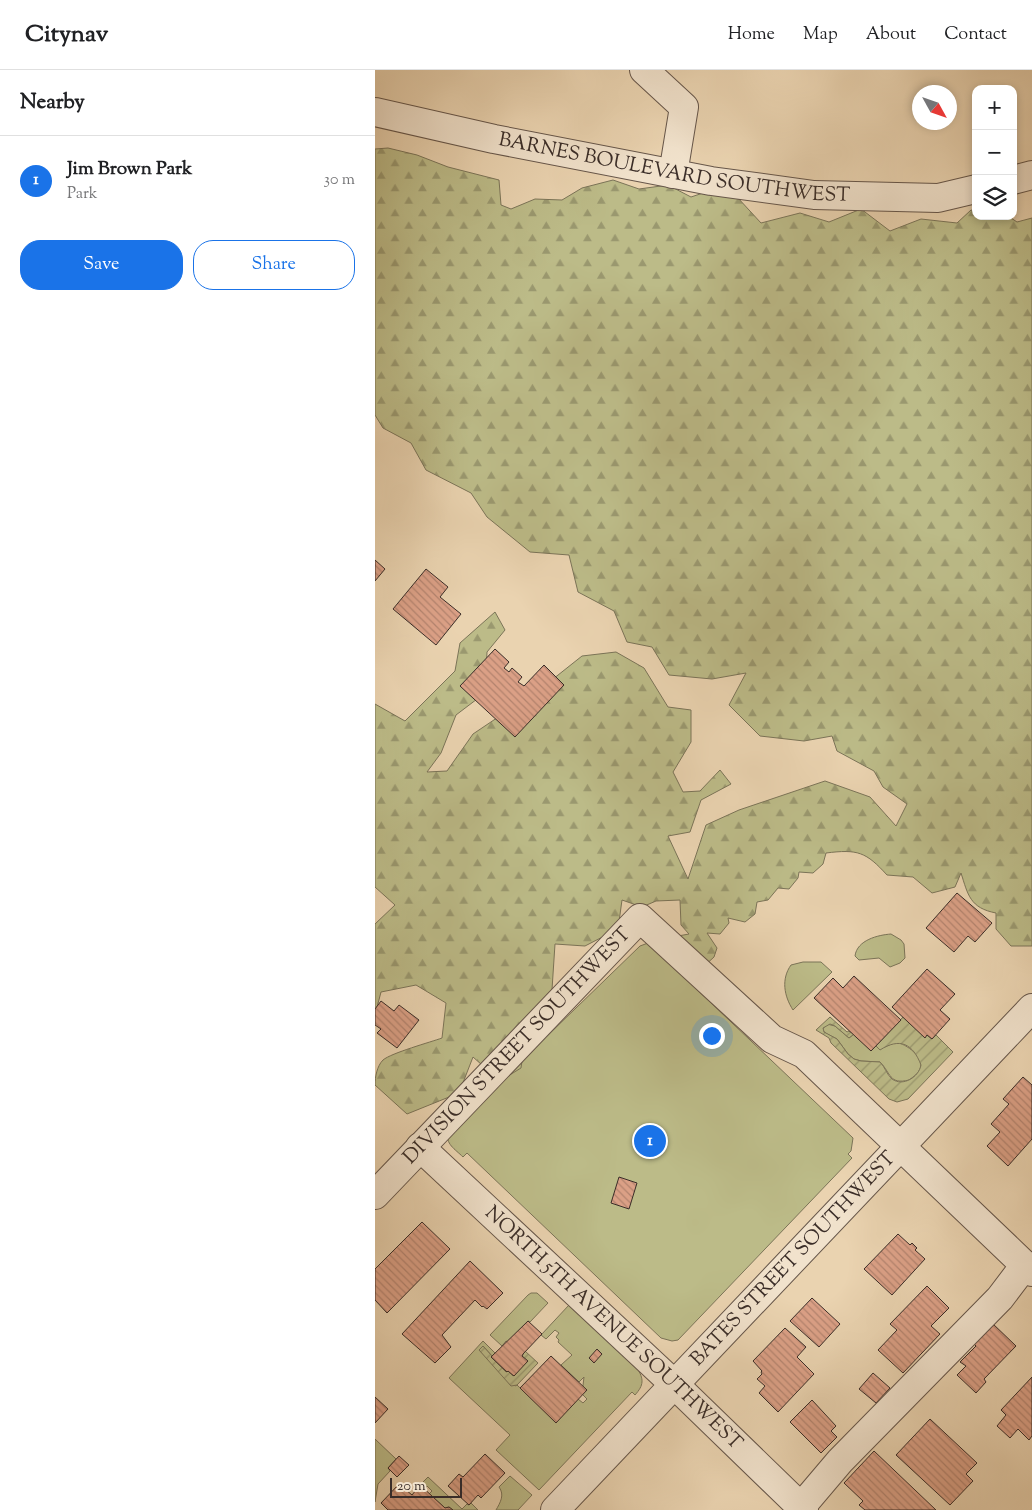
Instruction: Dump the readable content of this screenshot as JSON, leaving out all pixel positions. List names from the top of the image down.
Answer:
{
  "streets": {
    "street": [
      "BARNES BOULEVARD SOUTHWEST",
      "DIVISION STREET SOUTHWEST",
      "BATES STREET SOUTHWEST",
      "NORTH 5TH AVENUE SOUTHWEST"
    ]
  },
  "crossings": [
    ["DIVISION STREET SOUTHWEST", "BATES STREET SOUTHWEST"],
    ["DIVISION STREET SOUTHWEST", "NORTH 5TH AVENUE SOUTHWEST"],
    ["BATES STREET SOUTHWEST", "NORTH 5TH AVENUE SOUTHWEST"]
  ],
  "scale_bar": "20 m",
  "north": "bottom right",
  "page": {
    "header": "Citynav",
    "nav": [
      "Home",
      "Map",
      "About",
      "Contact"
    ],
    "heading": "Nearby",
    "map_buttons": ["+", "−"],
    "list": [
      {
        "mark": "1",
        "name": "Jim Brown Park",
        "note": "Park",
        "value": "30 m"
      }
    ],
    "buttons": ["Save", "Share"],
    "pins": "1",
    "scale": "20 m"
  }
}
